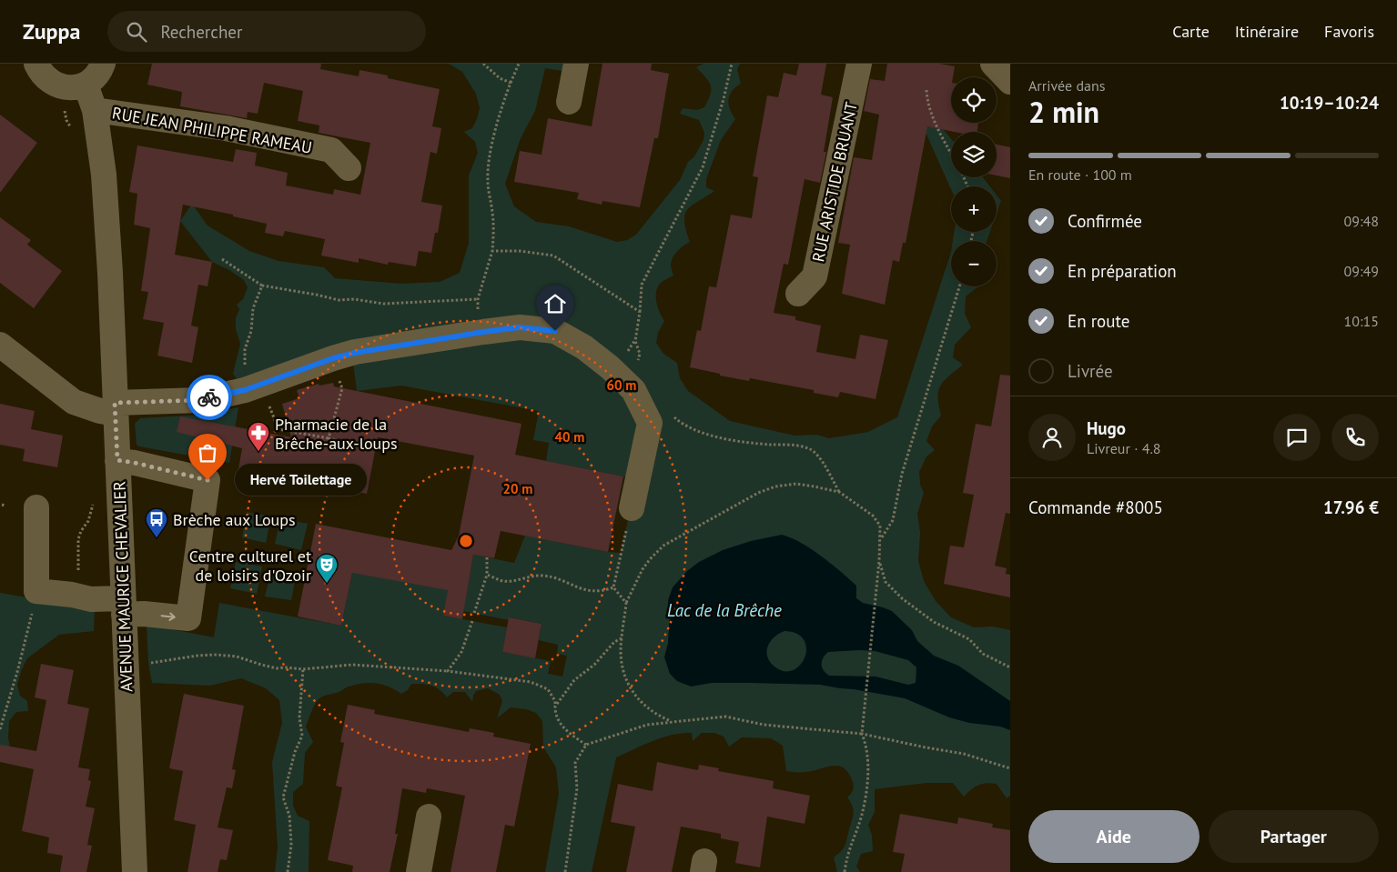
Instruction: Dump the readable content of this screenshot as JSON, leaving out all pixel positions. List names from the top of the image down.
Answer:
{
  "streets": {
    "street": ["RUE JEAN PHILIPPE RAMEAU", "RUE ARISTIDE BRUANT", "AVENUE MAURICE CHEVALIER"]
  },
  "crossings": [
    ["RUE JEAN PHILIPPE RAMEAU", "AVENUE MAURICE CHEVALIER"]
  ],
  "water": ["Lac de la Brêche"],
  "places": {
    "pharmacy": ["Pharmacie de la Brêche-aux-loups"],
    "other": ["Hervé Toilettage"],
    "bus stop": ["Brèche aux Loups"],
    "theatre": ["Centre culturel et de loisirs d'Ozoir"]
  },
  "page": {
    "header": "Zuppa",
    "search": "Rechercher",
    "nav": ["Carte", "Itinéraire", "Favoris"],
    "heading": ["2 min", "Arrivée dans", "10:19–10:24"],
    "panel": [
      "Hugo",
      "Livreur · 4.8",
      "Commande #8005",
      "17.96 €"
    ],
    "map_buttons": ["+", "−"],
    "bar": "En route · 100 m",
    "list": [
      ["Confirmée", "09:48"],
      ["En préparation", "09:49"],
      ["En route", "10:15"],
      "Livrée"
    ],
    "bubble": "Hervé Toilettage",
    "buttons": ["Aide", "Partager"]
  },
  "rings": ["60 m", "40 m", "20 m"]
}
